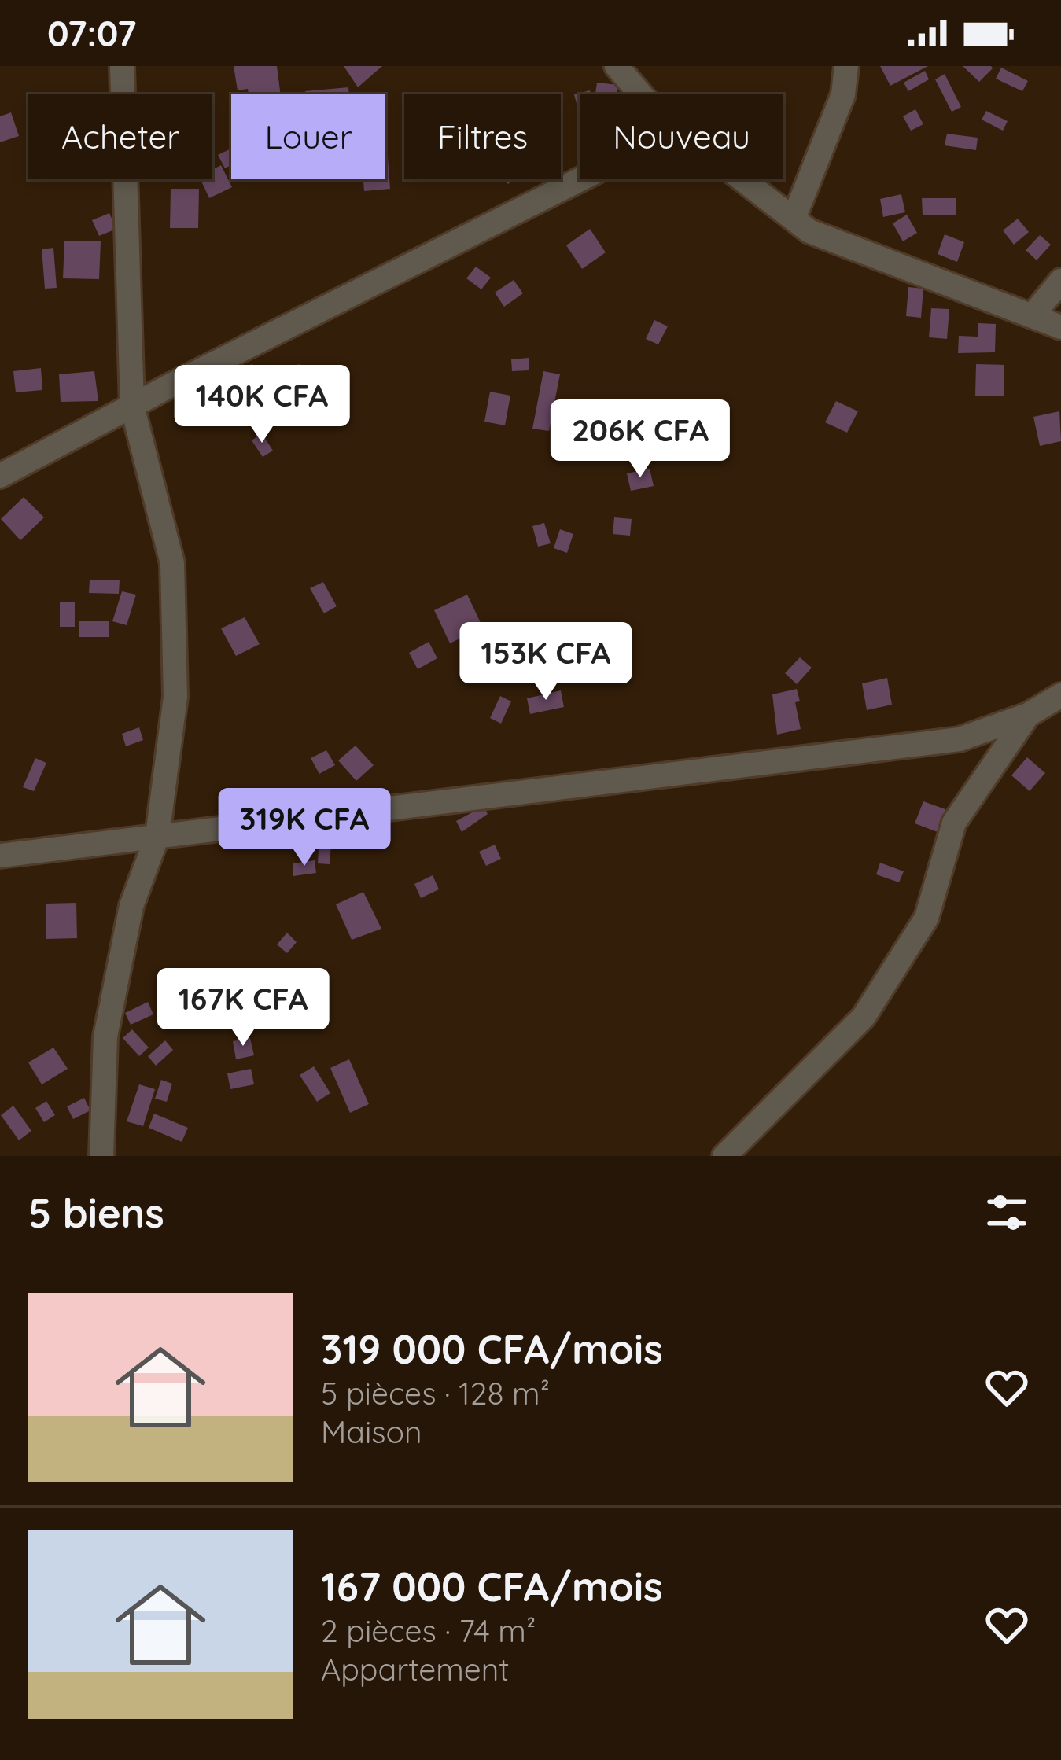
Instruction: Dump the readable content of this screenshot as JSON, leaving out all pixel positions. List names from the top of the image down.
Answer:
{
  "page": {
    "status": "07:07",
    "chip": [
      "Acheter",
      "Louer",
      "Filtres",
      "Nouveau"
    ],
    "price": [
      "140K CFA",
      "206K CFA",
      "153K CFA",
      "319K CFA",
      "167K CFA"
    ],
    "heading": "5 biens",
    "list": [
      {
        "name": "319 000 CFA/mois",
        "note": "5 pièces · 128 m² · Maison"
      },
      {
        "name": "167 000 CFA/mois",
        "note": "2 pièces · 74 m² · Appartement"
      }
    ]
  }
}
